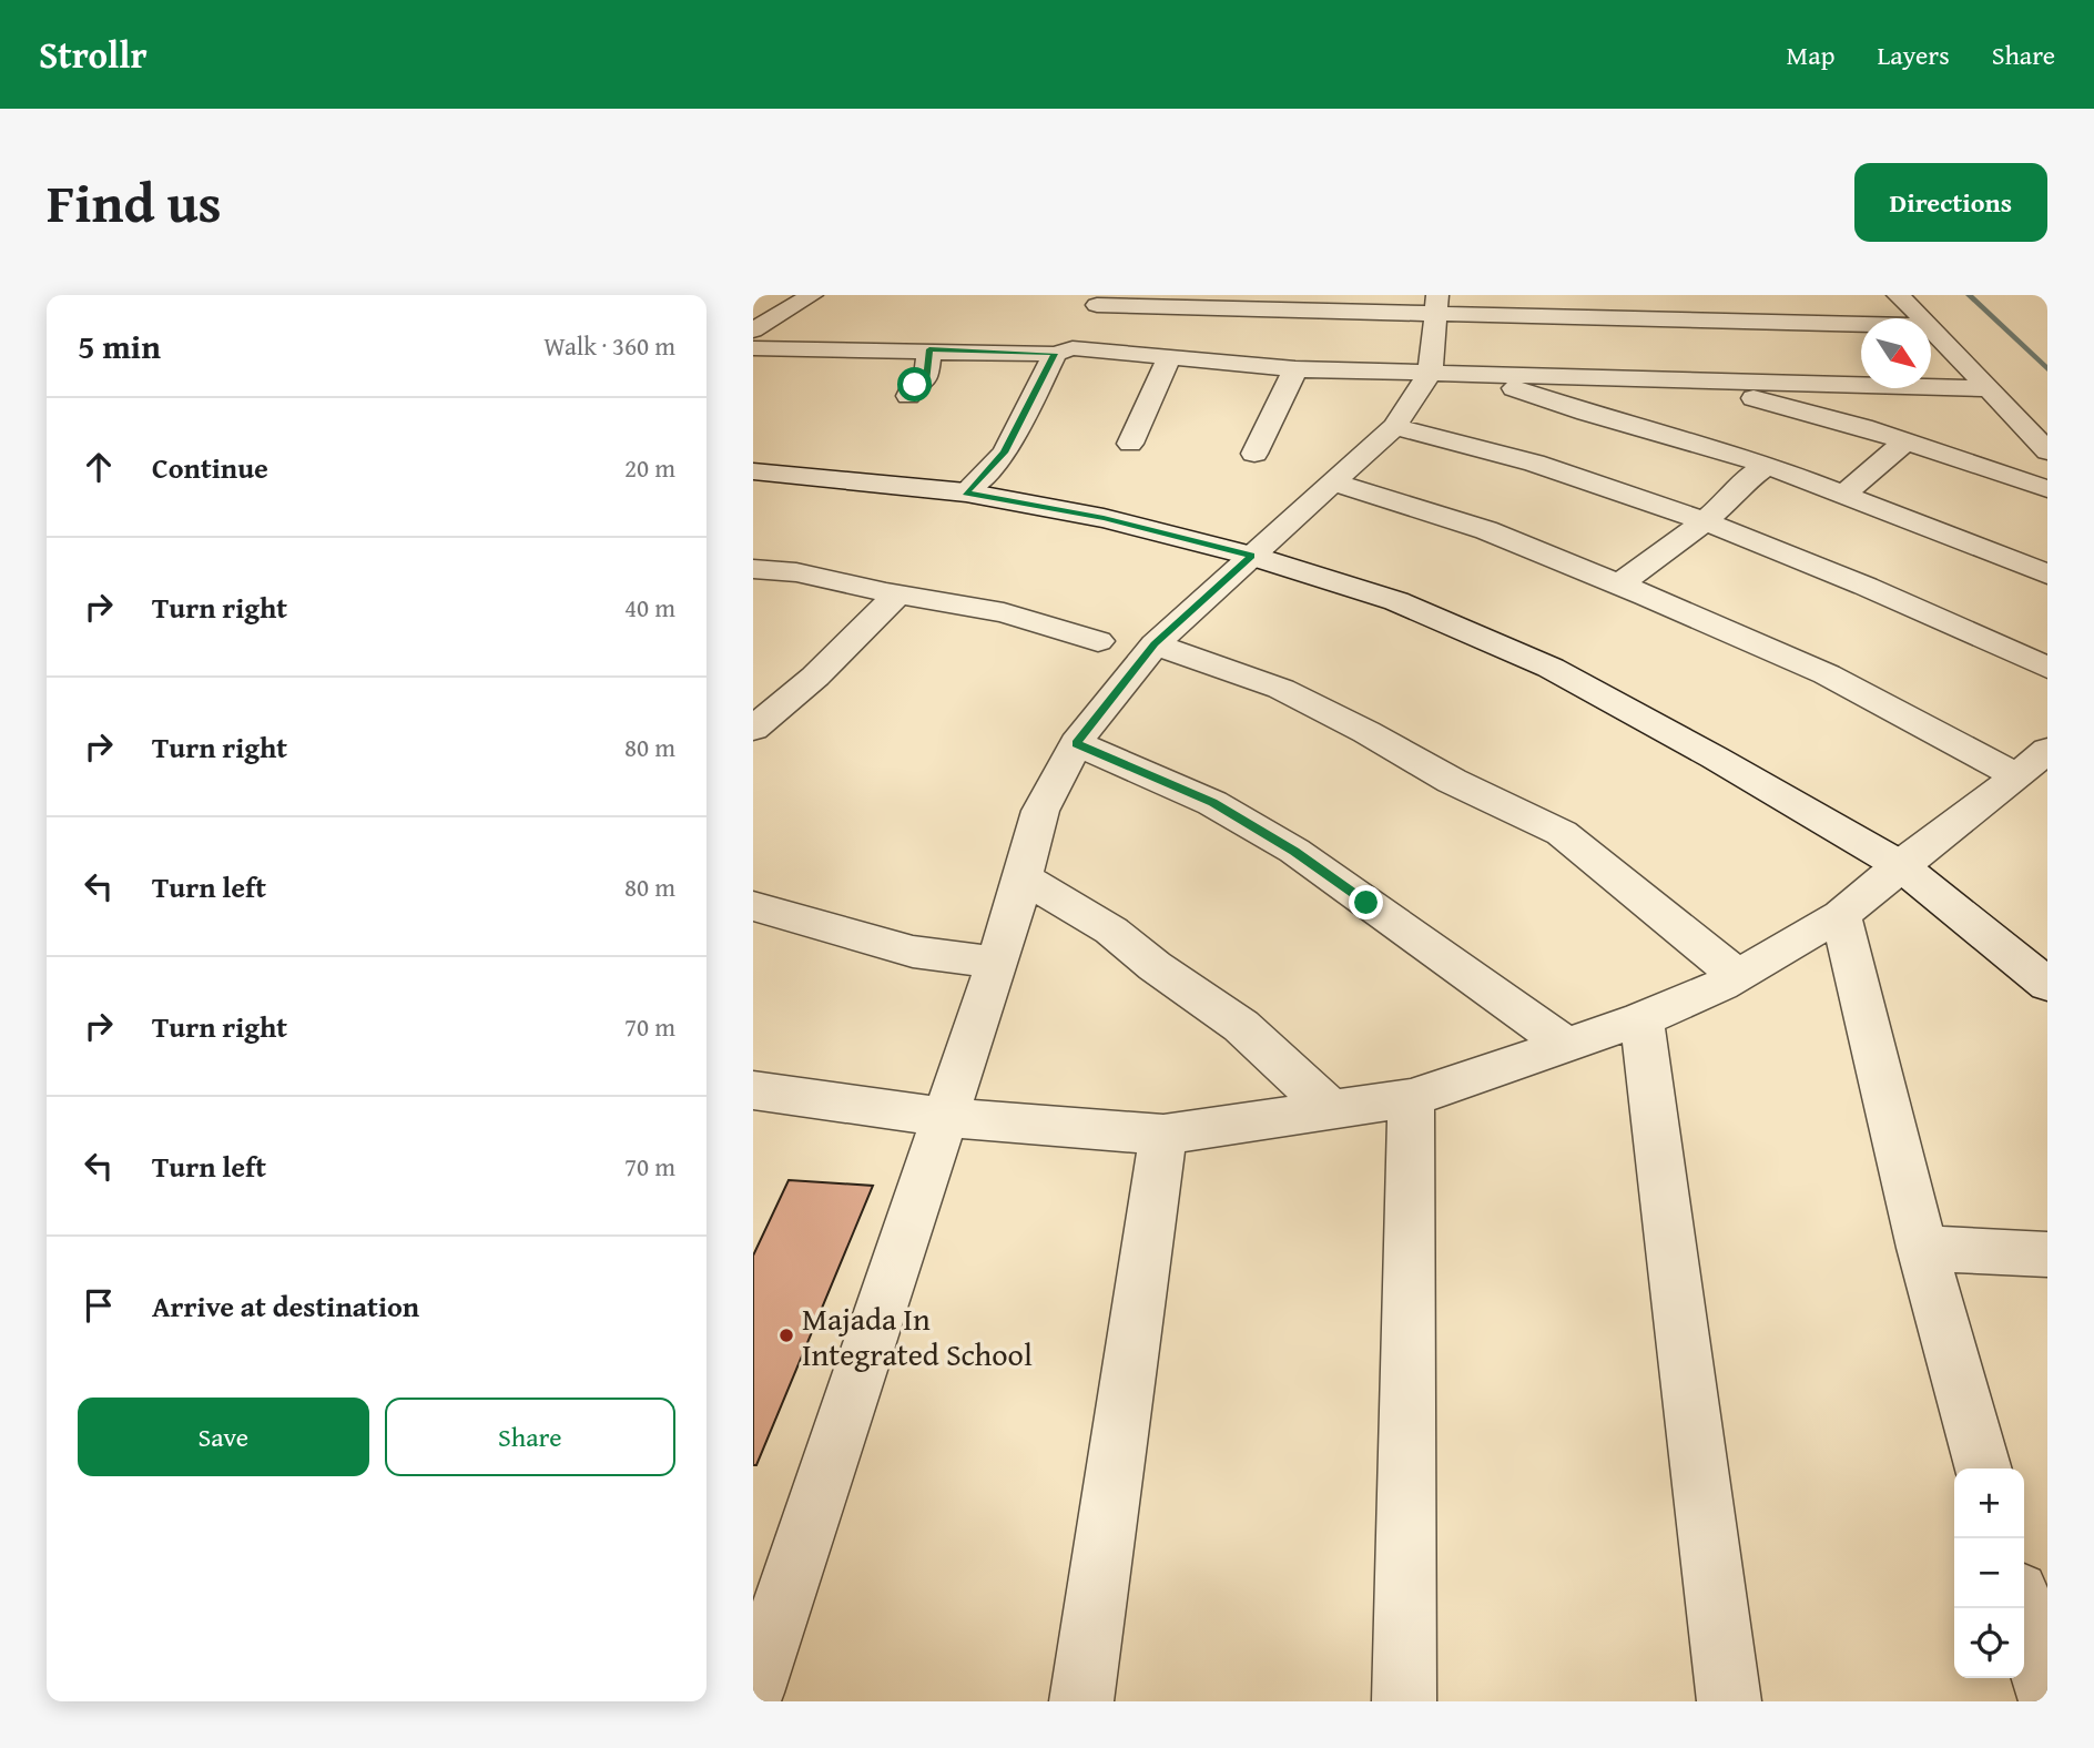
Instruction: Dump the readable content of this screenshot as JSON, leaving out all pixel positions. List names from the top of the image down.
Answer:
{
  "places": ["Majada In Integrated School"],
  "north": "bottom right",
  "page": {
    "header": "Strollr",
    "nav": ["Map", "Layers", "Share"],
    "title": "Find us",
    "buttons": [
      "Directions",
      ["Save", "Share"]
    ],
    "heading": ["5 min", "Walk · 360 m"],
    "list": [
      ["Continue", "20 m"],
      ["Turn right", "40 m"],
      ["Turn right", "80 m"],
      ["Turn left", "80 m"],
      ["Turn right", "70 m"],
      ["Turn left", "70 m"],
      "Arrive at destination"
    ],
    "map_buttons": ["+", "−"]
  }
}
